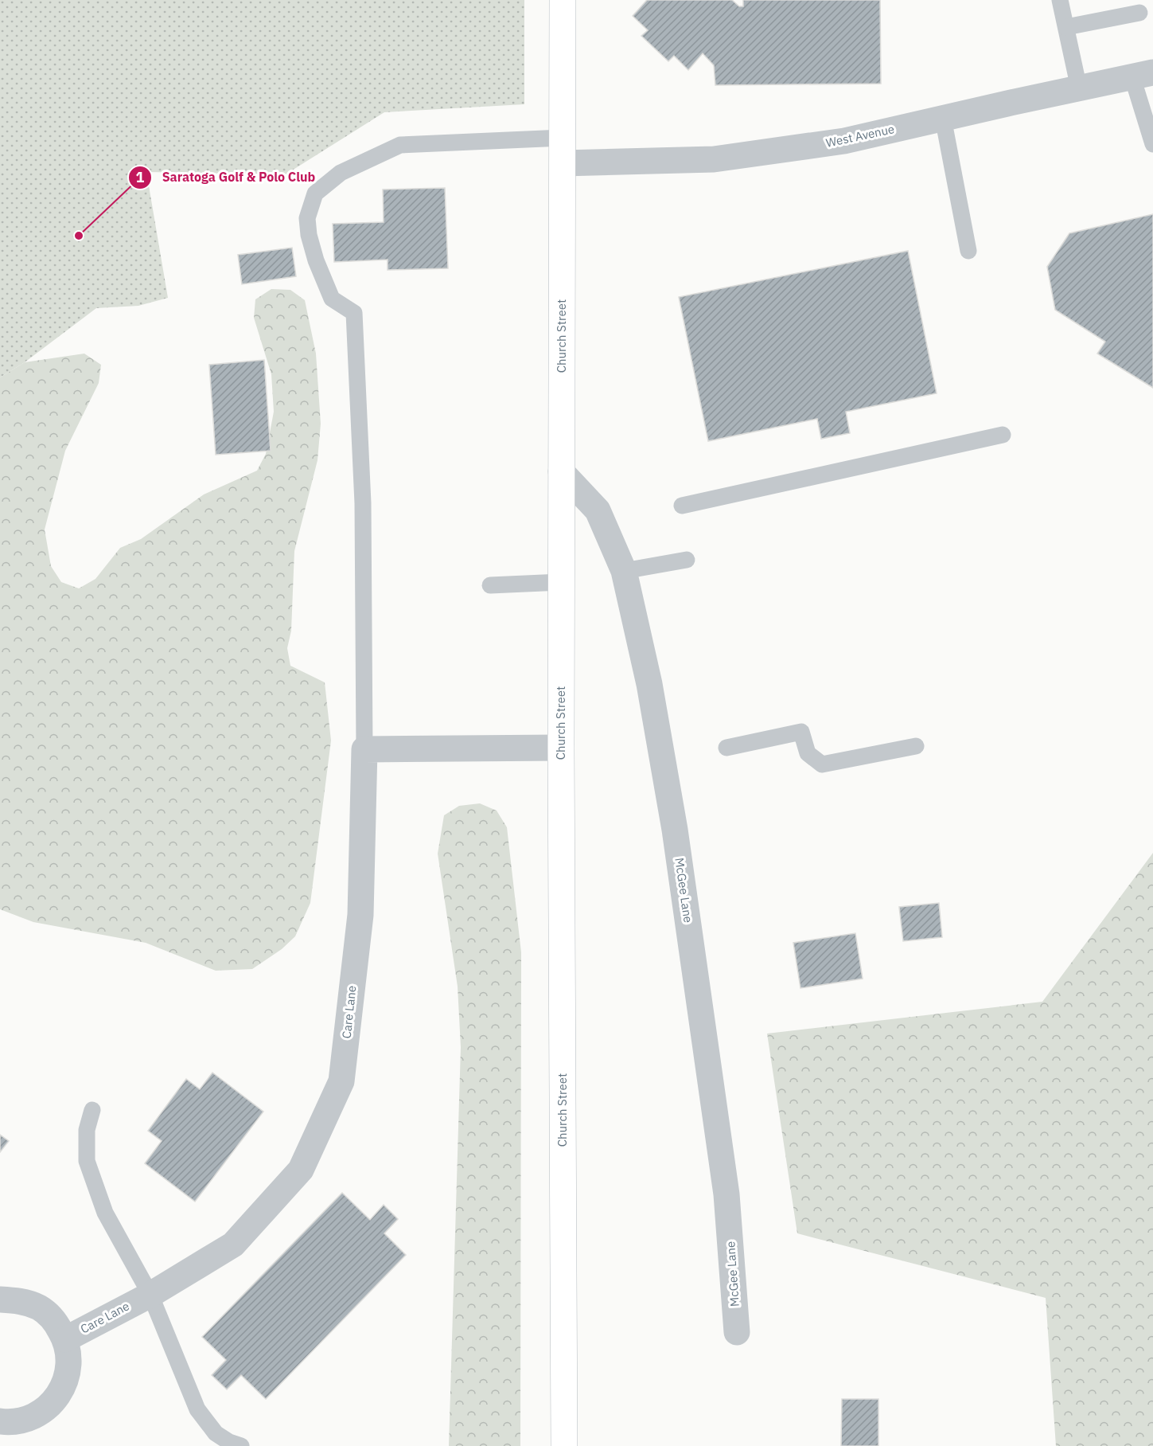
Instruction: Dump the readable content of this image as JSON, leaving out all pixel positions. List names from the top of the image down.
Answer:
{
  "streets": {
    "main road": ["Church Street"],
    "street": ["West Avenue", "McGee Lane", "Care Lane"]
  },
  "crossings": [
    ["West Avenue", "Church Street"],
    ["Church Street", "McGee Lane"]
  ],
  "places": ["Saratoga Golf & Polo Club"]
}
